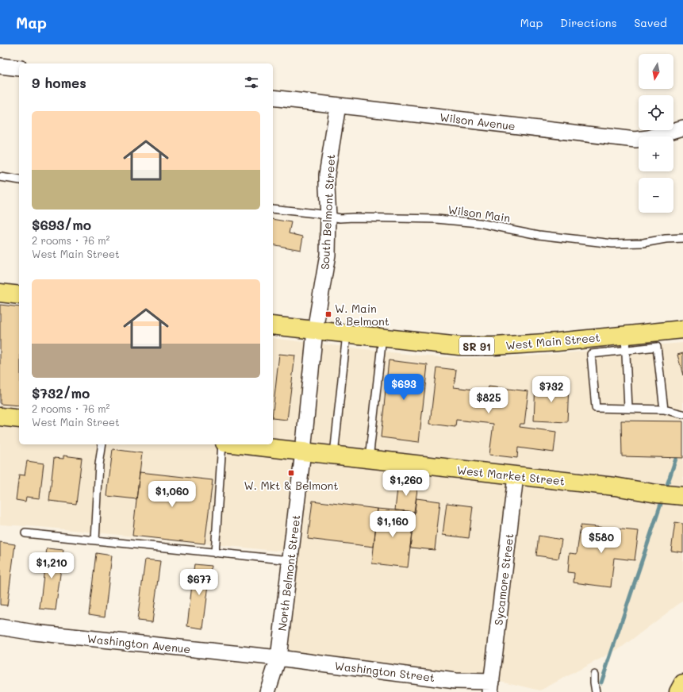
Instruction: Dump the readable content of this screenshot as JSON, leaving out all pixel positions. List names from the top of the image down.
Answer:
{
  "streets": {
    "main road": ["West Main Street", "SR 91", "West Market Street"],
    "street": [
      "Wilson Avenue",
      "South Belmont Street",
      "North Belmont Street",
      "Sycamore Street",
      "Washington Avenue",
      "Washington Street"
    ],
    "lane": ["Wilson Main"]
  },
  "crossings": [
    ["Wilson Avenue", "South Belmont Street"],
    ["South Belmont Street", "Wilson Main"],
    ["South Belmont Street", "West Main Street"],
    ["South Belmont Street", "West Market Street"],
    ["South Belmont Street", "North Belmont Street"],
    ["West Market Street", "North Belmont Street"],
    ["West Market Street", "Sycamore Street"],
    ["North Belmont Street", "Washington Avenue"],
    ["North Belmont Street", "Washington Street"],
    ["Sycamore Street", "Washington Street"],
    ["Washington Avenue", "Washington Street"]
  ],
  "places": {
    "transit": ["W. Main & Belmont", "W. Mkt & Belmont"]
  },
  "north": "bottom",
  "page": {
    "header": "Map",
    "nav": ["Map", "Directions", "Saved"],
    "map_buttons": ["+", "−"],
    "heading": "9 homes",
    "list": [
      {
        "name": "$693/mo",
        "note": "2 rooms · 76 m² · West Main Street"
      },
      {
        "name": "$732/mo",
        "note": "2 rooms · 76 m² · West Main Street"
      }
    ],
    "price": [
      "$693",
      "$732",
      "$825",
      "$1,260",
      "$1,060",
      "$1,160",
      "$580",
      "$1,210",
      "$677"
    ]
  }
}
